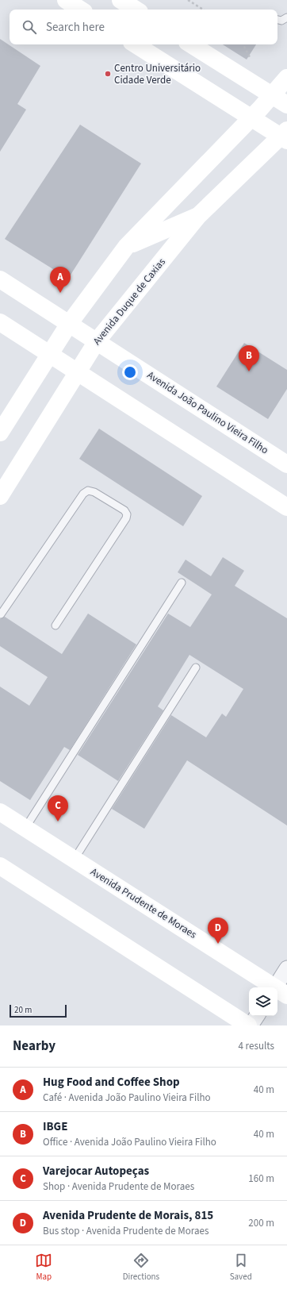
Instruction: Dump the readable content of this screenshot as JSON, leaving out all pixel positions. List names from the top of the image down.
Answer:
{
  "streets": {
    "main road": ["Avenida Duque de Caxias", "Avenida João Paulino Vieira Filho", "Avenida Prudente de Moraes"]
  },
  "crossings": [
    ["Avenida Duque de Caxias", "Avenida João Paulino Vieira Filho"]
  ],
  "places": ["Centro Universitário Cidade Verde"],
  "scale_bar": "20 m",
  "page": {
    "search": "Search here",
    "pins": [
      "A",
      "B",
      "C",
      "D"
    ],
    "scale": "20 m",
    "heading": ["Nearby", "4 results"],
    "list": [
      {
        "mark": "A",
        "name": "Hug Food and Coffee Shop",
        "note": "Café · Avenida João Paulino Vieira Filho",
        "value": "40 m"
      },
      {
        "mark": "B",
        "name": "IBGE",
        "note": "Office · Avenida João Paulino Vieira Filho",
        "value": "40 m"
      },
      {
        "mark": "C",
        "name": "Varejocar Autopeças",
        "note": "Shop · Avenida Prudente de Moraes",
        "value": "160 m"
      },
      {
        "mark": "D",
        "name": "Avenida Prudente de Morais, 815",
        "note": "Bus stop · Avenida Prudente de Moraes",
        "value": "200 m"
      }
    ],
    "nav": ["Map", "Directions", "Saved"]
  }
}
